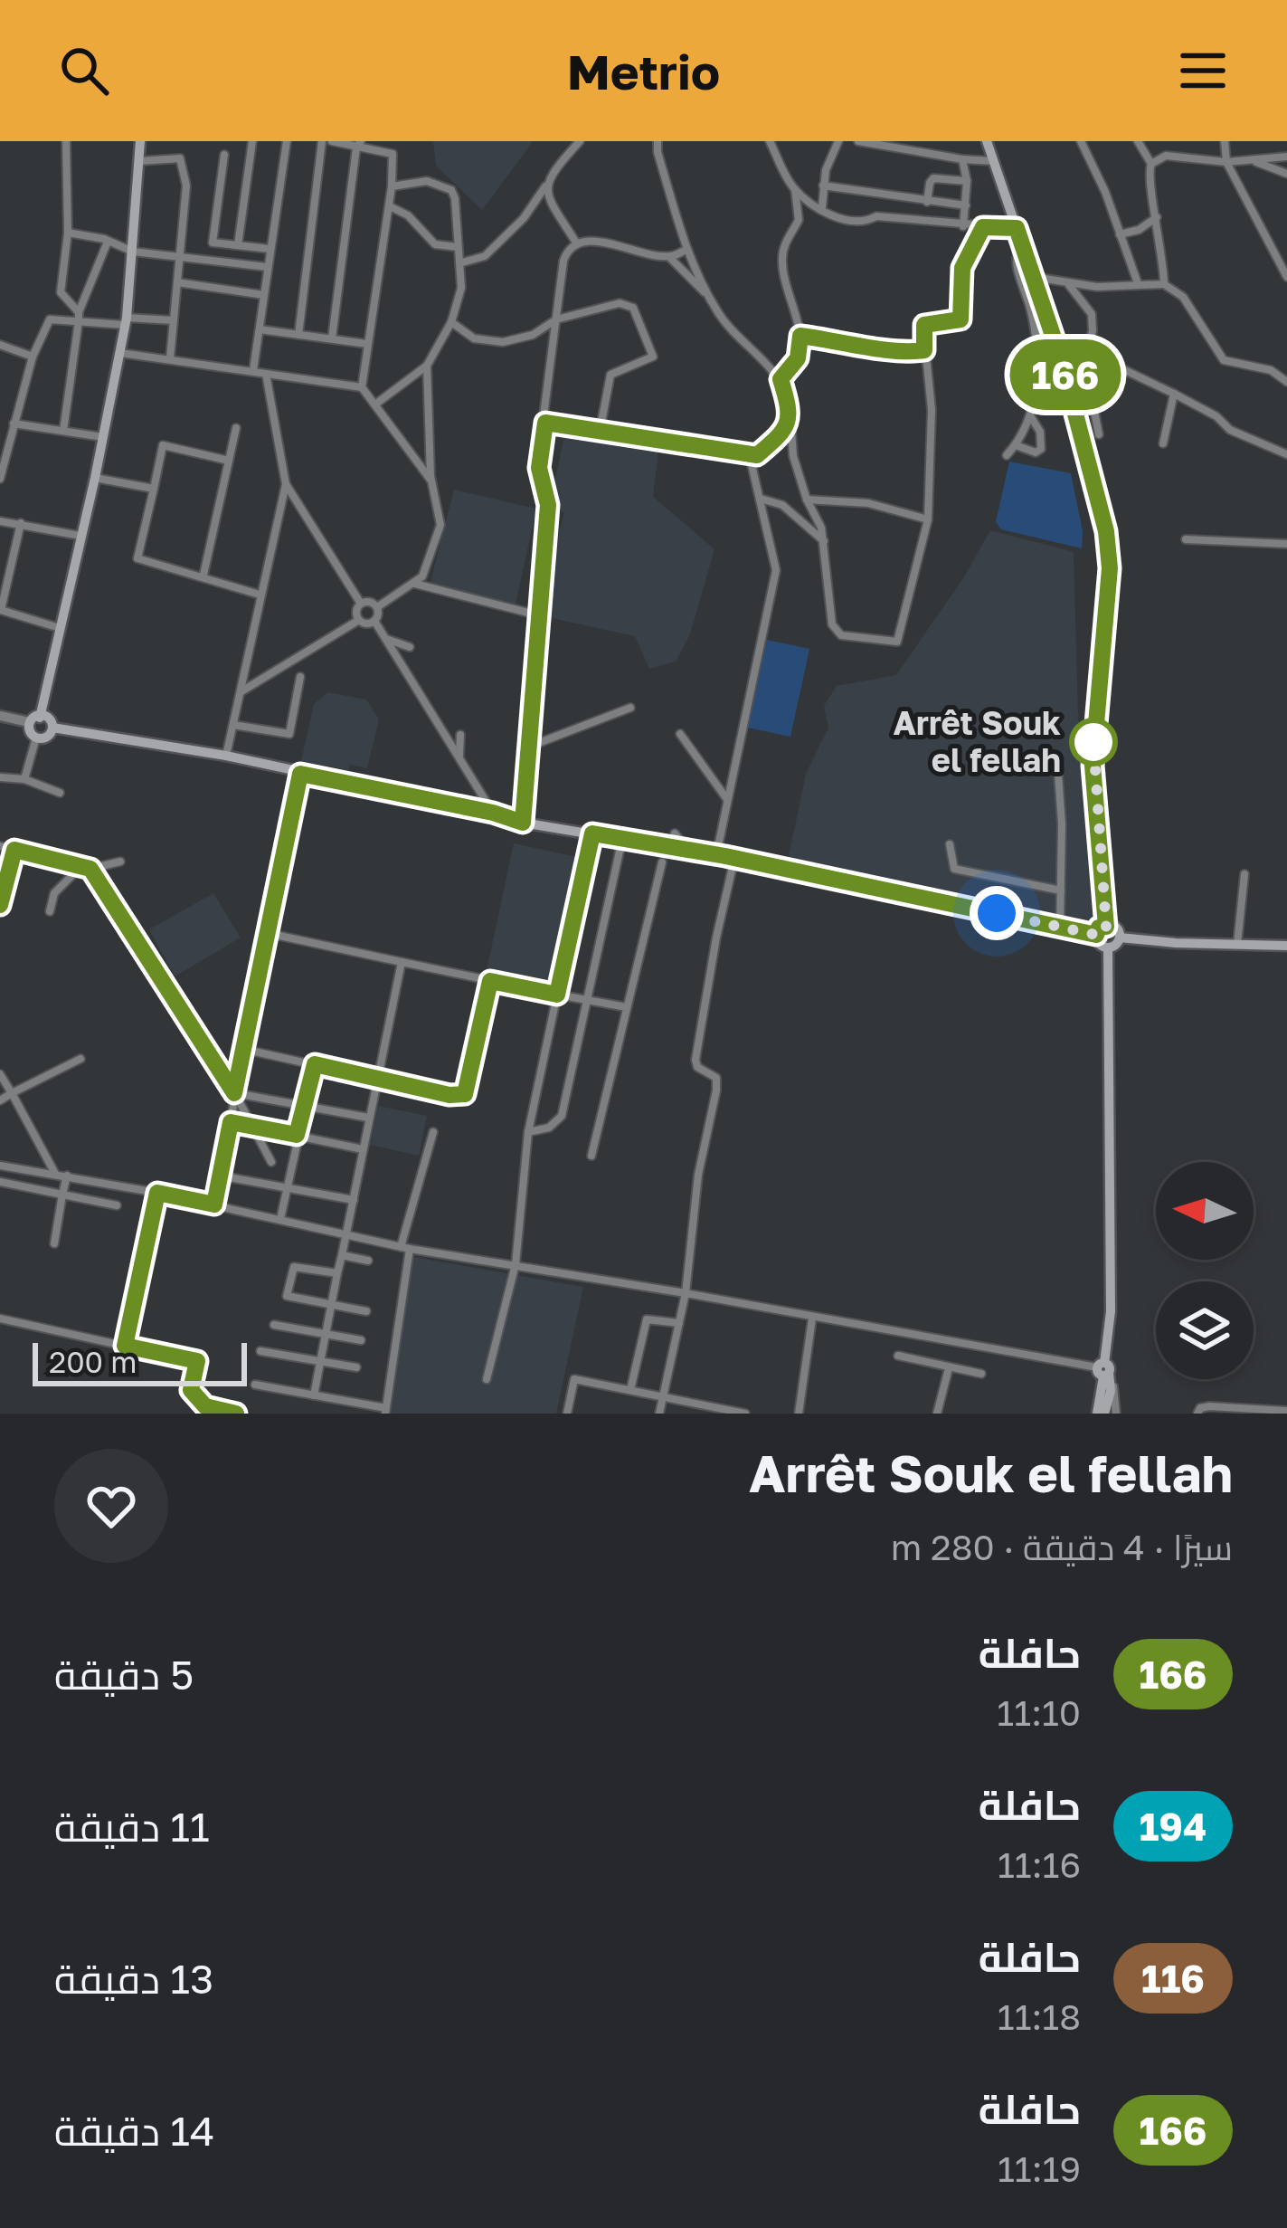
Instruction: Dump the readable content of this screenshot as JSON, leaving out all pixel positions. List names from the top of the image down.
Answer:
{
  "places": ["Arrêt Souk el fellah"],
  "lines": ["bus line 166"],
  "scale_bar": "200 m",
  "north": "left",
  "page": {
    "header": "Metrio",
    "on_map": "166",
    "scale": "200 m",
    "heading": ["Arrêt Souk el fellah", "سيرًا · 4 دقيقة · 280 m"],
    "list": [
      {
        "mark": "166",
        "name": "حافلة",
        "note": "11:10",
        "value": "5 دقيقة"
      },
      {
        "mark": "194",
        "name": "حافلة",
        "note": "11:16",
        "value": "11 دقيقة"
      },
      {
        "mark": "116",
        "name": "حافلة",
        "note": "11:18",
        "value": "13 دقيقة"
      },
      {
        "mark": "166",
        "name": "حافلة",
        "note": "11:19",
        "value": "14 دقيقة"
      }
    ]
  }
}
